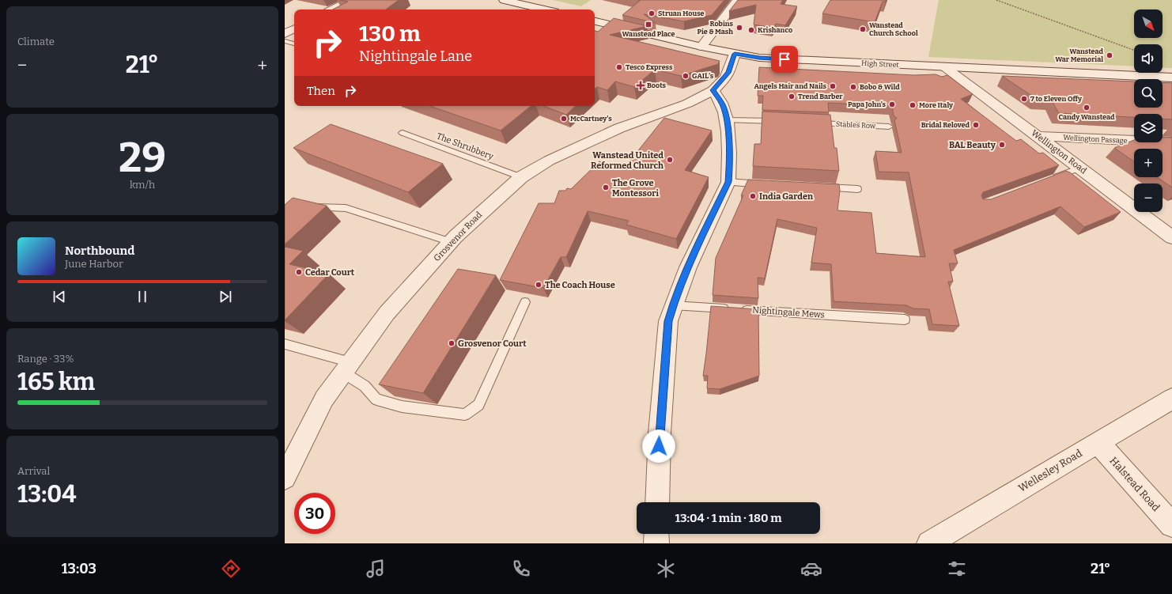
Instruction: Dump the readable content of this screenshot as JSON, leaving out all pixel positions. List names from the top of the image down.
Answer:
{
  "streets": {
    "street": [
      "High Street",
      "Wellington Passage",
      "Wellington Road",
      "Grosvenor Road",
      "Wellesley Road",
      "Halstead Road"
    ],
    "lane": ["Stables Row", "The Shrubbery", "Nightingale Mews"]
  },
  "crossings": [
    ["High Street", "Wellington Road"],
    ["Wellington Passage", "Wellington Road"],
    ["The Shrubbery", "Grosvenor Road"],
    ["Wellesley Road", "Halstead Road"]
  ],
  "places": {
    "other": [
      "Struan House",
      "Robins Pie & Mash",
      "Wanstead Church School",
      "Krishanco",
      "Wanstead War Memorial",
      "Tesco Express",
      "GAIL's",
      "Angels Hair and Nails",
      "Bobo & Wild",
      "Trend Barber",
      "7 to Eleven Offy",
      "Papa John's",
      "More Italy",
      "Candy Wanstead",
      "McCartney's",
      "Bridal Reloved",
      "BAL Beauty",
      "Wanstead United Reformed Church",
      "The Grove Montessori",
      "India Garden",
      "Cedar Court",
      "The Coach House",
      "Grosvenor Court"
    ],
    "transit": ["Wanstead Place"],
    "health": ["Boots"]
  },
  "north": "bottom right",
  "page": {
    "tile": [
      "Climate",
      ["29", "km/h"],
      ["Range · 33%", "165 km"],
      ["Arrival", "13:04"]
    ],
    "map_buttons": ["+", "−"],
    "turn": ["130 m", "Nightingale Lane"],
    "heat": ["−", "21°", "+"],
    "then": "Then",
    "song": ["Northbound", "June Harbor"],
    "limit": "30",
    "trip": "13:04 · 1 min · 180 m",
    "tabs": ["13:03", "21°"]
  }
}
